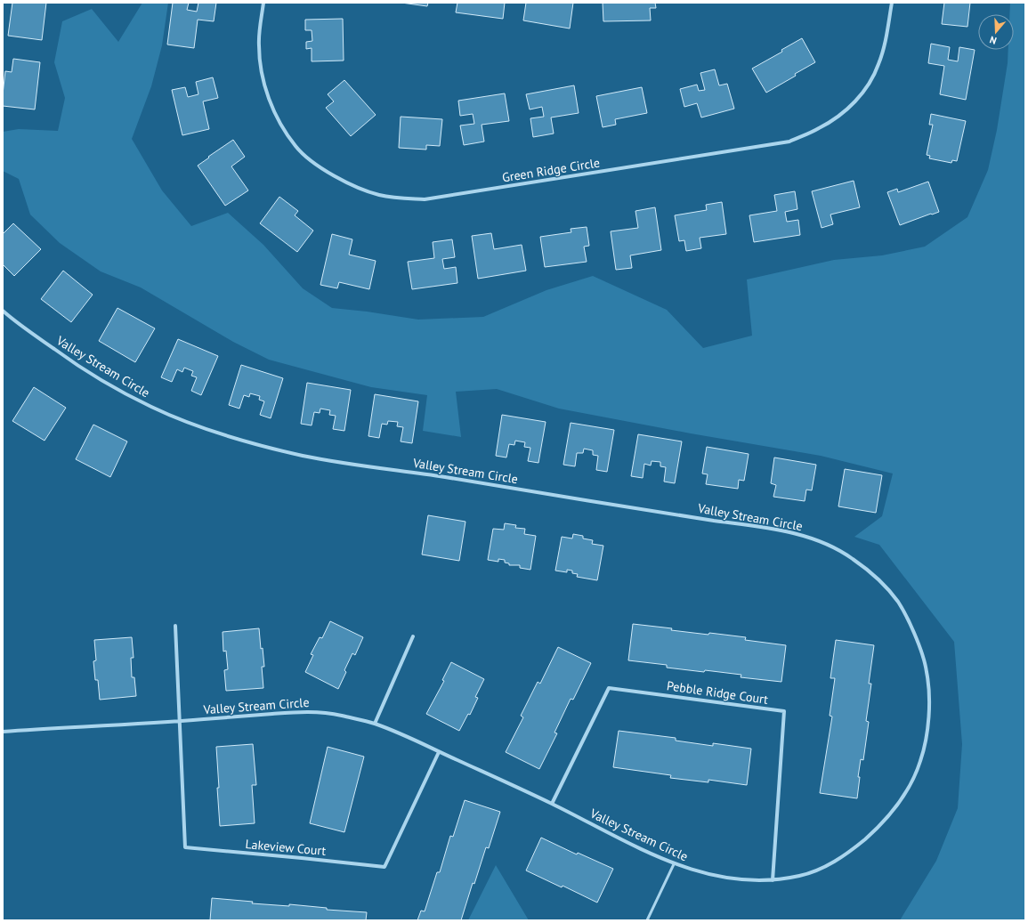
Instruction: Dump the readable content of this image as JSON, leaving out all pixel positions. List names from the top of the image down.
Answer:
{
  "streets": {
    "street": [
      "Green Ridge Circle",
      "Valley Stream Circle",
      "Pebble Ridge Court",
      "Lakeview Court"
    ]
  },
  "crossings": [
    ["Valley Stream Circle", "Pebble Ridge Court"],
    ["Valley Stream Circle", "Lakeview Court"]
  ],
  "north": "bottom"
}
